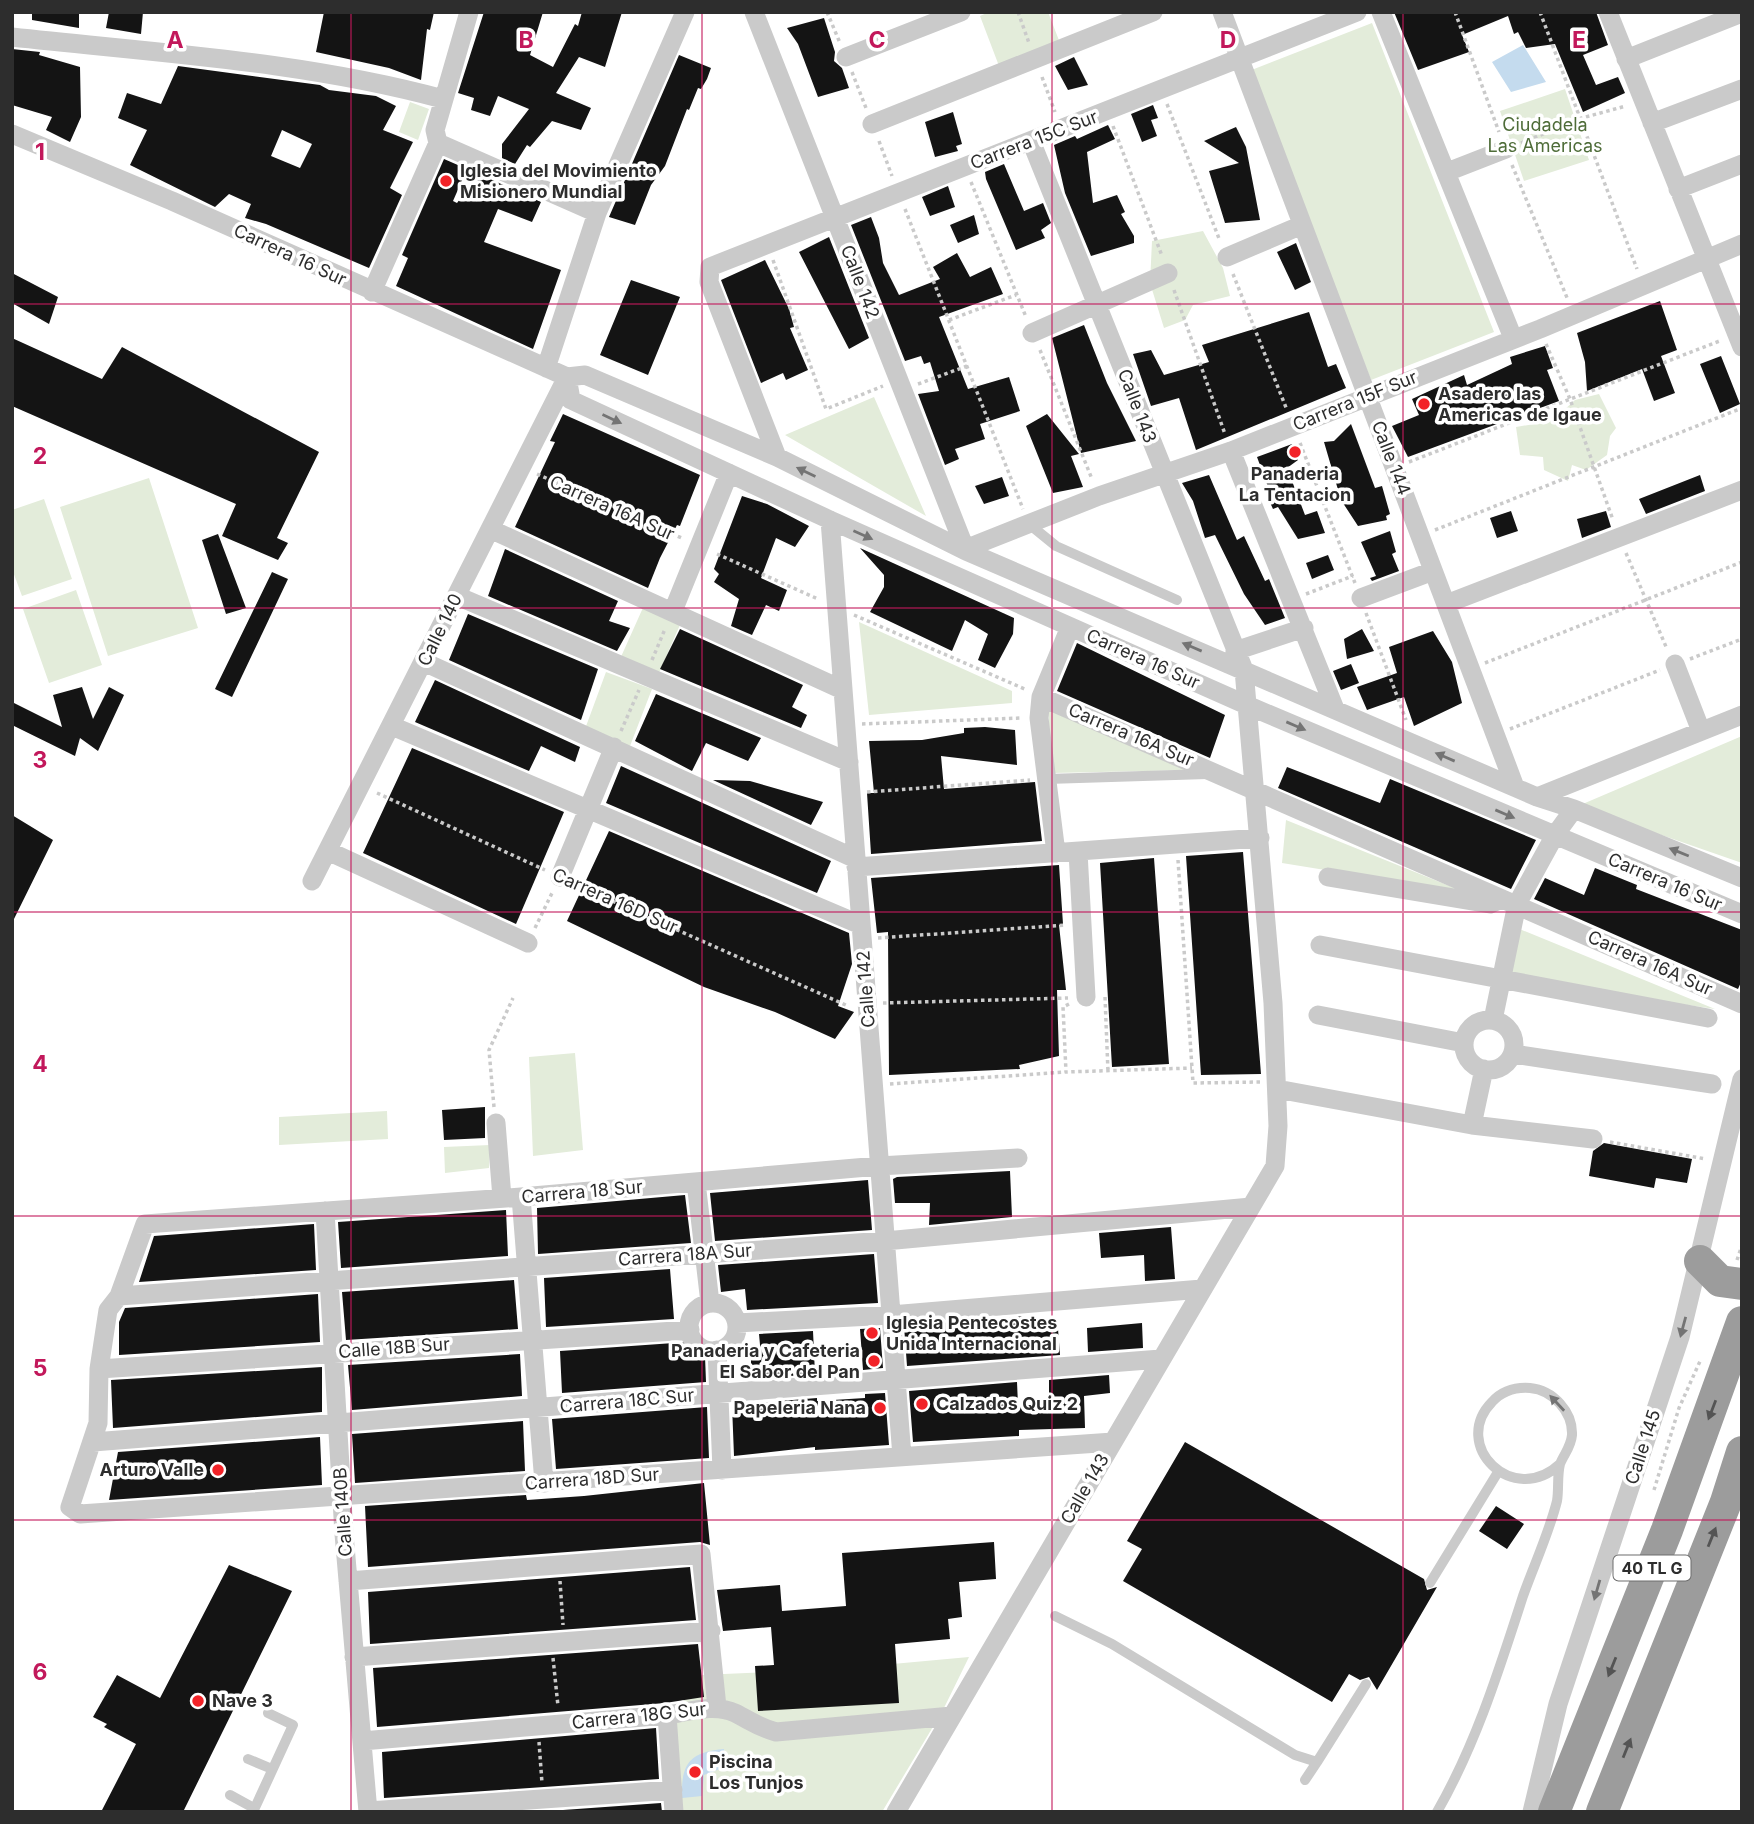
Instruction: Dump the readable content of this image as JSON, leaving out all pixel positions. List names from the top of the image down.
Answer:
{
  "streets": {
    "highway": ["40 TL G"],
    "street": [
      "Carrera 15C Sur",
      "Carrera 16 Sur",
      "Calle 142",
      "Carrera 15F Sur",
      "Calle 143",
      "Calle 144",
      "Carrera 16A Sur",
      "Calle 140",
      "Carrera 18 Sur",
      "Carrera 18A Sur",
      "Calle 18B Sur",
      "Carrera 18C Sur",
      "Calle 145",
      "Carrera 18D Sur",
      "Calle 140B",
      "Carrera 18G Sur"
    ],
    "path": ["Carrera 16D Sur"]
  },
  "crossings": [
    ["Carrera 15C Sur", "Carrera 16 Sur"],
    ["Carrera 15C Sur", "Calle 142"],
    ["Carrera 15C Sur", "Calle 143"],
    ["Carrera 15C Sur", "Calle 144"],
    ["Carrera 16 Sur", "Calle 142"],
    ["Carrera 16 Sur", "Carrera 15F Sur"],
    ["Carrera 16 Sur", "Calle 143"],
    ["Carrera 16 Sur", "Calle 144"],
    ["Carrera 16 Sur", "Calle 140"],
    ["Calle 142", "Carrera 15F Sur"],
    ["Calle 142", "Carrera 16A Sur"],
    ["Calle 142", "Carrera 16D Sur"],
    ["Calle 142", "Carrera 18 Sur"],
    ["Calle 142", "Carrera 18A Sur"],
    ["Calle 142", "Carrera 18C Sur"],
    ["Calle 142", "Carrera 18D Sur"],
    ["Carrera 15F Sur", "Calle 143"],
    ["Carrera 15F Sur", "Calle 144"],
    ["Calle 143", "Carrera 16A Sur"],
    ["Calle 143", "Carrera 18A Sur"],
    ["Calle 143", "Carrera 18C Sur"],
    ["Calle 143", "Carrera 18D Sur"],
    ["Calle 143", "Carrera 18G Sur"],
    ["Carrera 16A Sur", "Calle 140"],
    ["Calle 140", "Carrera 16D Sur"],
    ["Carrera 18 Sur", "Carrera 18A Sur"],
    ["Carrera 18 Sur", "Calle 140B"],
    ["Carrera 18A Sur", "Calle 140B"],
    ["Calle 18B Sur", "Calle 140B"],
    ["Carrera 18C Sur", "Carrera 18D Sur"],
    ["Carrera 18C Sur", "Calle 140B"],
    ["Carrera 18D Sur", "Calle 140B"],
    ["Calle 140B", "Carrera 18G Sur"]
  ],
  "one_way": ["Calle 145"],
  "parks": ["Ciudadela Las Americas"],
  "places": [
    "Iglesia del Movimiento Misionero Mundial",
    "Asadero las Americas de Igaue",
    "Panaderia La Tentacion",
    "Iglesia Pentecostes Unida Internacional",
    "Panaderia y Cafeteria El Sabor del Pan",
    "Calzados Quiz 2",
    "Papeleria Nana",
    "Arturo Valle",
    "Nave 3",
    "Piscina Los Tunjos"
  ],
  "grid": {
    "columns": [
      "A",
      "B",
      "C",
      "D",
      "E"
    ],
    "rows": [
      "1",
      "2",
      "3",
      "4",
      "5",
      "6"
    ]
  }
}
